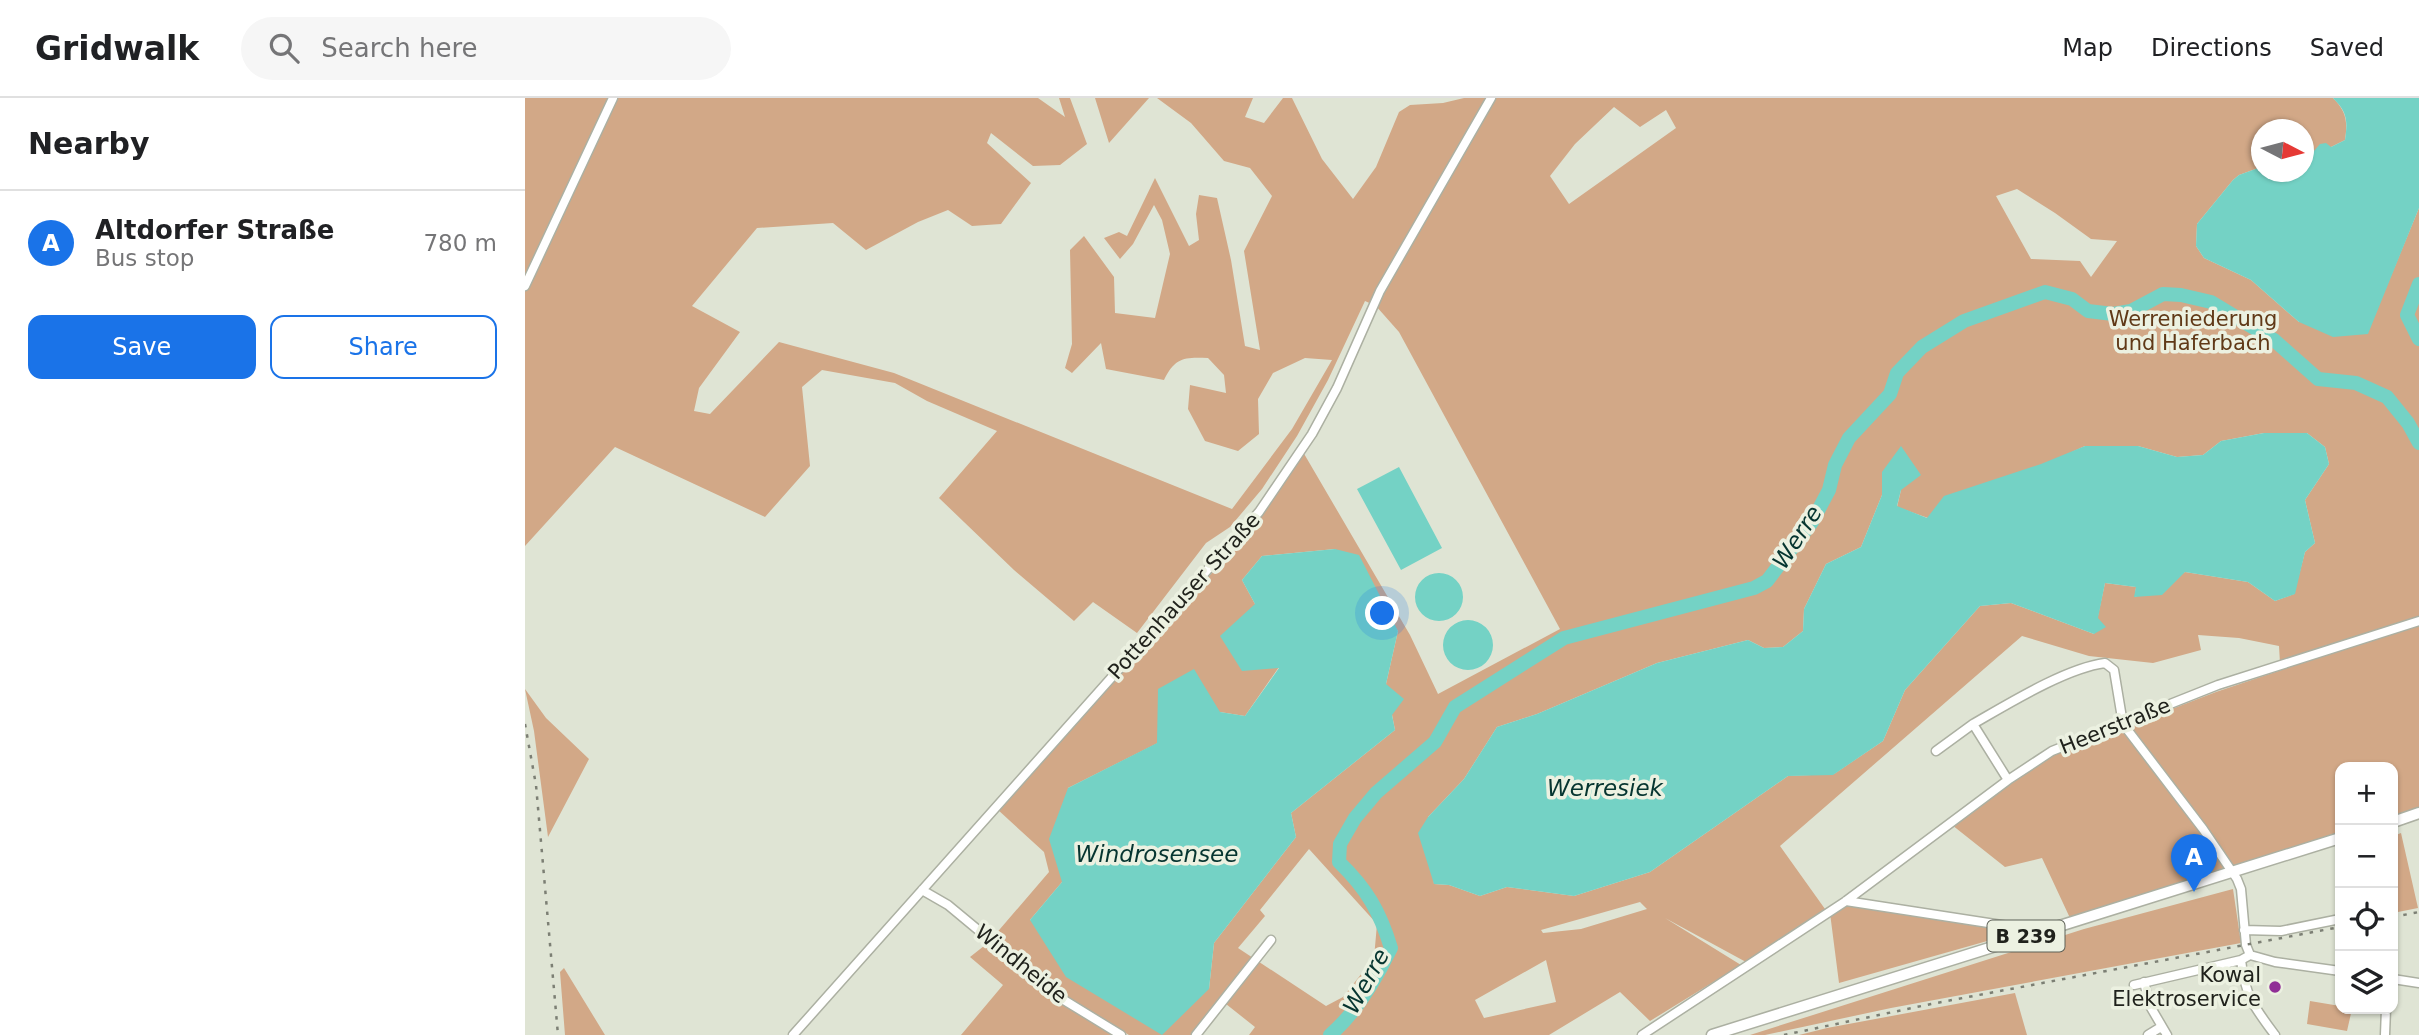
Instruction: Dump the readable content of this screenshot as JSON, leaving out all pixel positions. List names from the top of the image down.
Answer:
{
  "streets": {
    "main road": ["B 239"],
    "street": ["Pottenhauser Straße", "Heerstraße", "Windheide"]
  },
  "crossings": [
    ["Pottenhauser Straße", "Windheide"]
  ],
  "water": ["Werre", "Werresiek", "Windrosensee"],
  "parks": ["Werreniederung und Haferbach"],
  "places": ["Kowal Elektroservice"],
  "north": "right",
  "page": {
    "header": "Gridwalk",
    "search": "Search here",
    "nav": ["Map", "Directions", "Saved"],
    "heading": "Nearby",
    "list": [
      {
        "mark": "A",
        "name": "Altdorfer Straße",
        "note": "Bus stop",
        "value": "780 m"
      }
    ],
    "buttons": ["Save", "Share"],
    "map_buttons": ["+", "−"],
    "pins": "A"
  }
}
